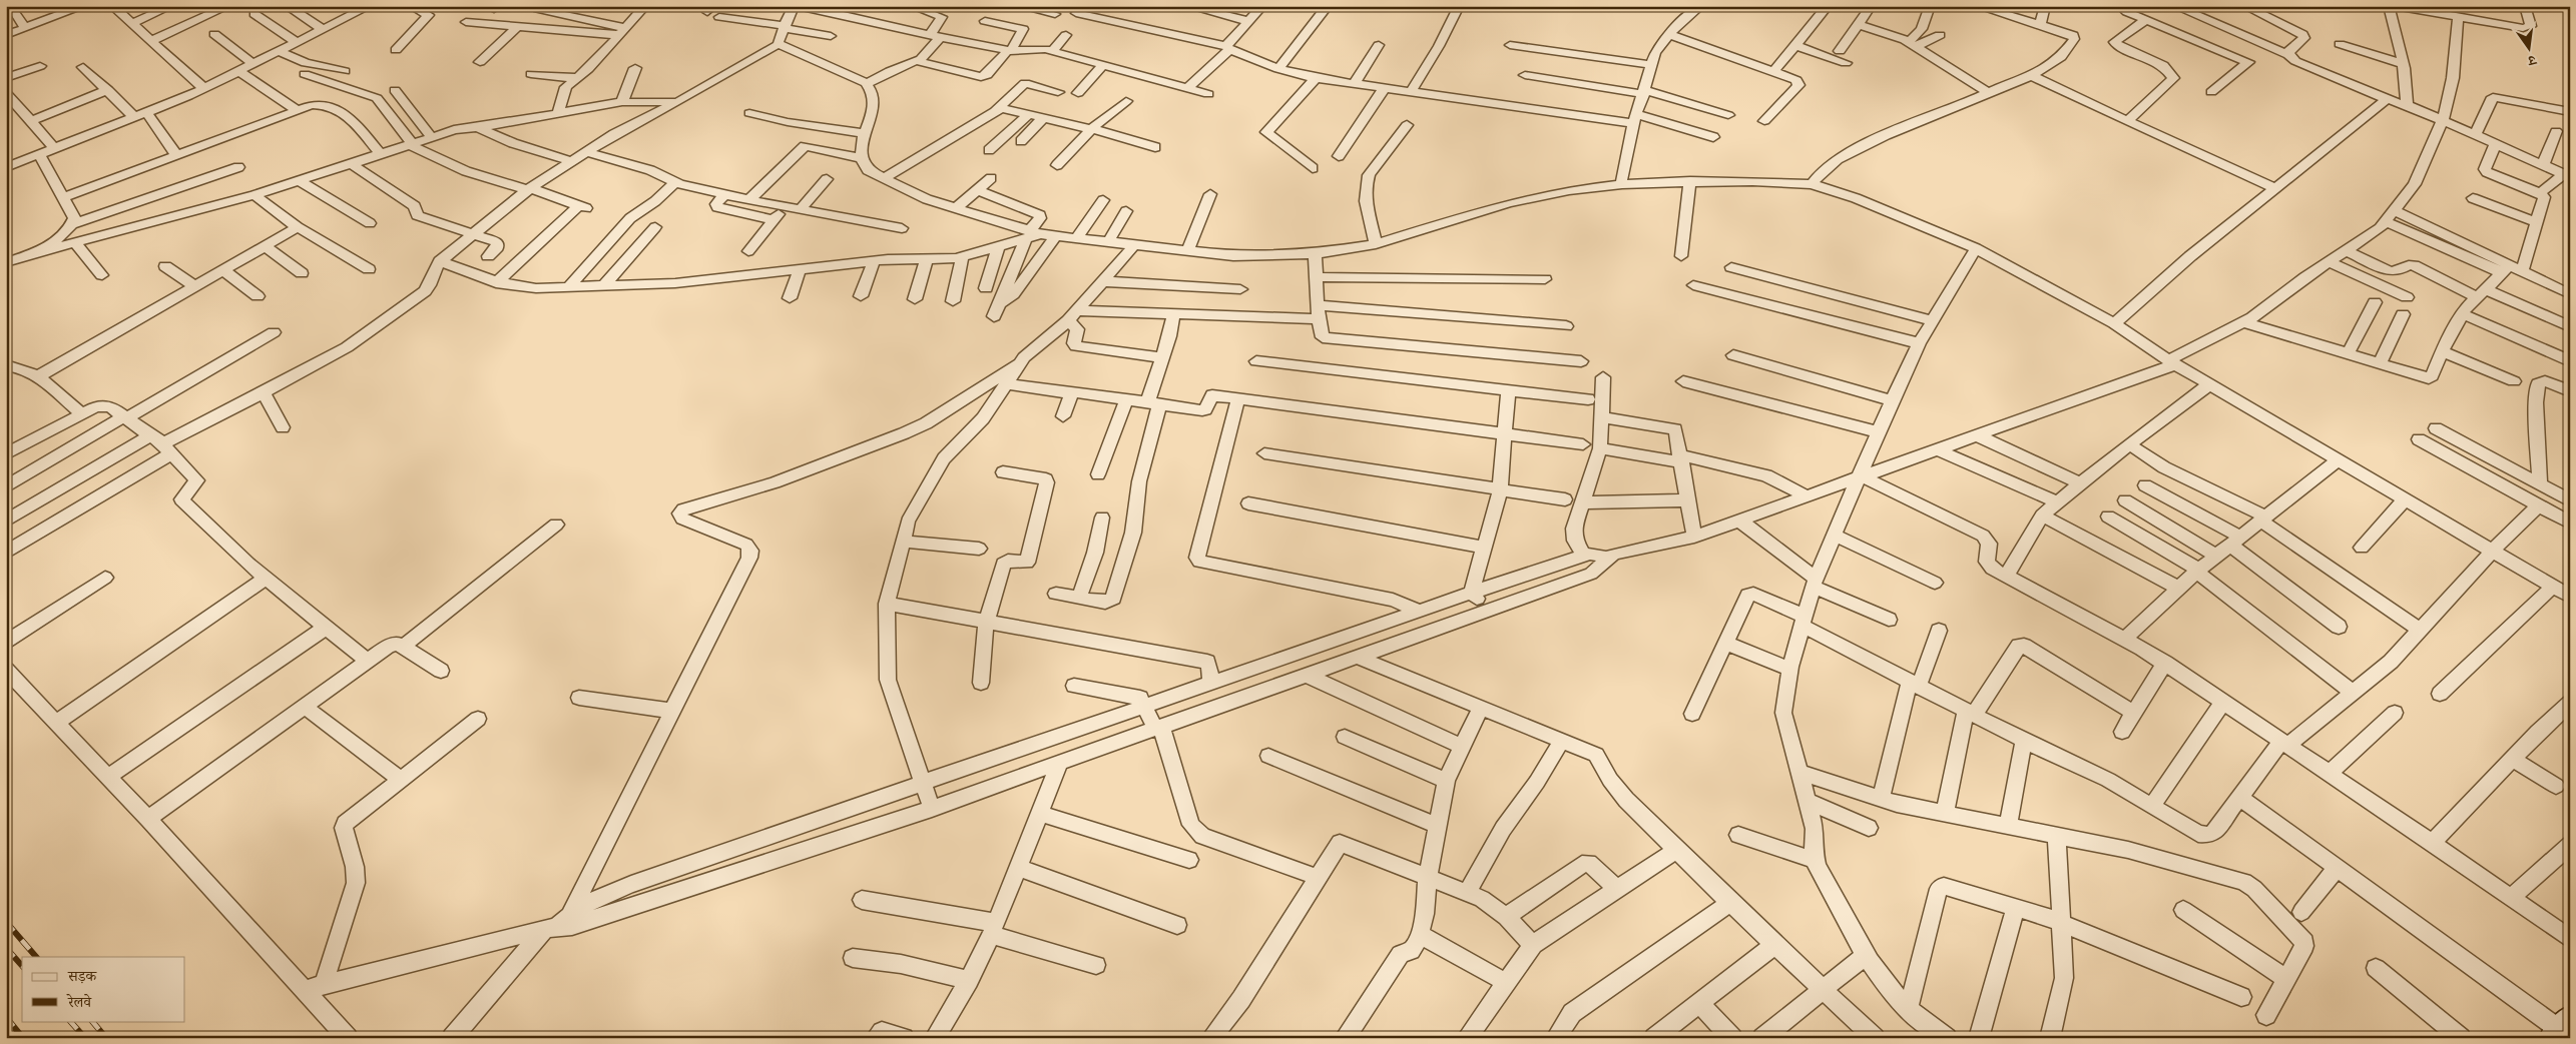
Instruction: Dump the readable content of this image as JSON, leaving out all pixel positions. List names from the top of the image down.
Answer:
{
  "legend": ["सड़क", "रेलवे"],
  "north": "bottom"
}
